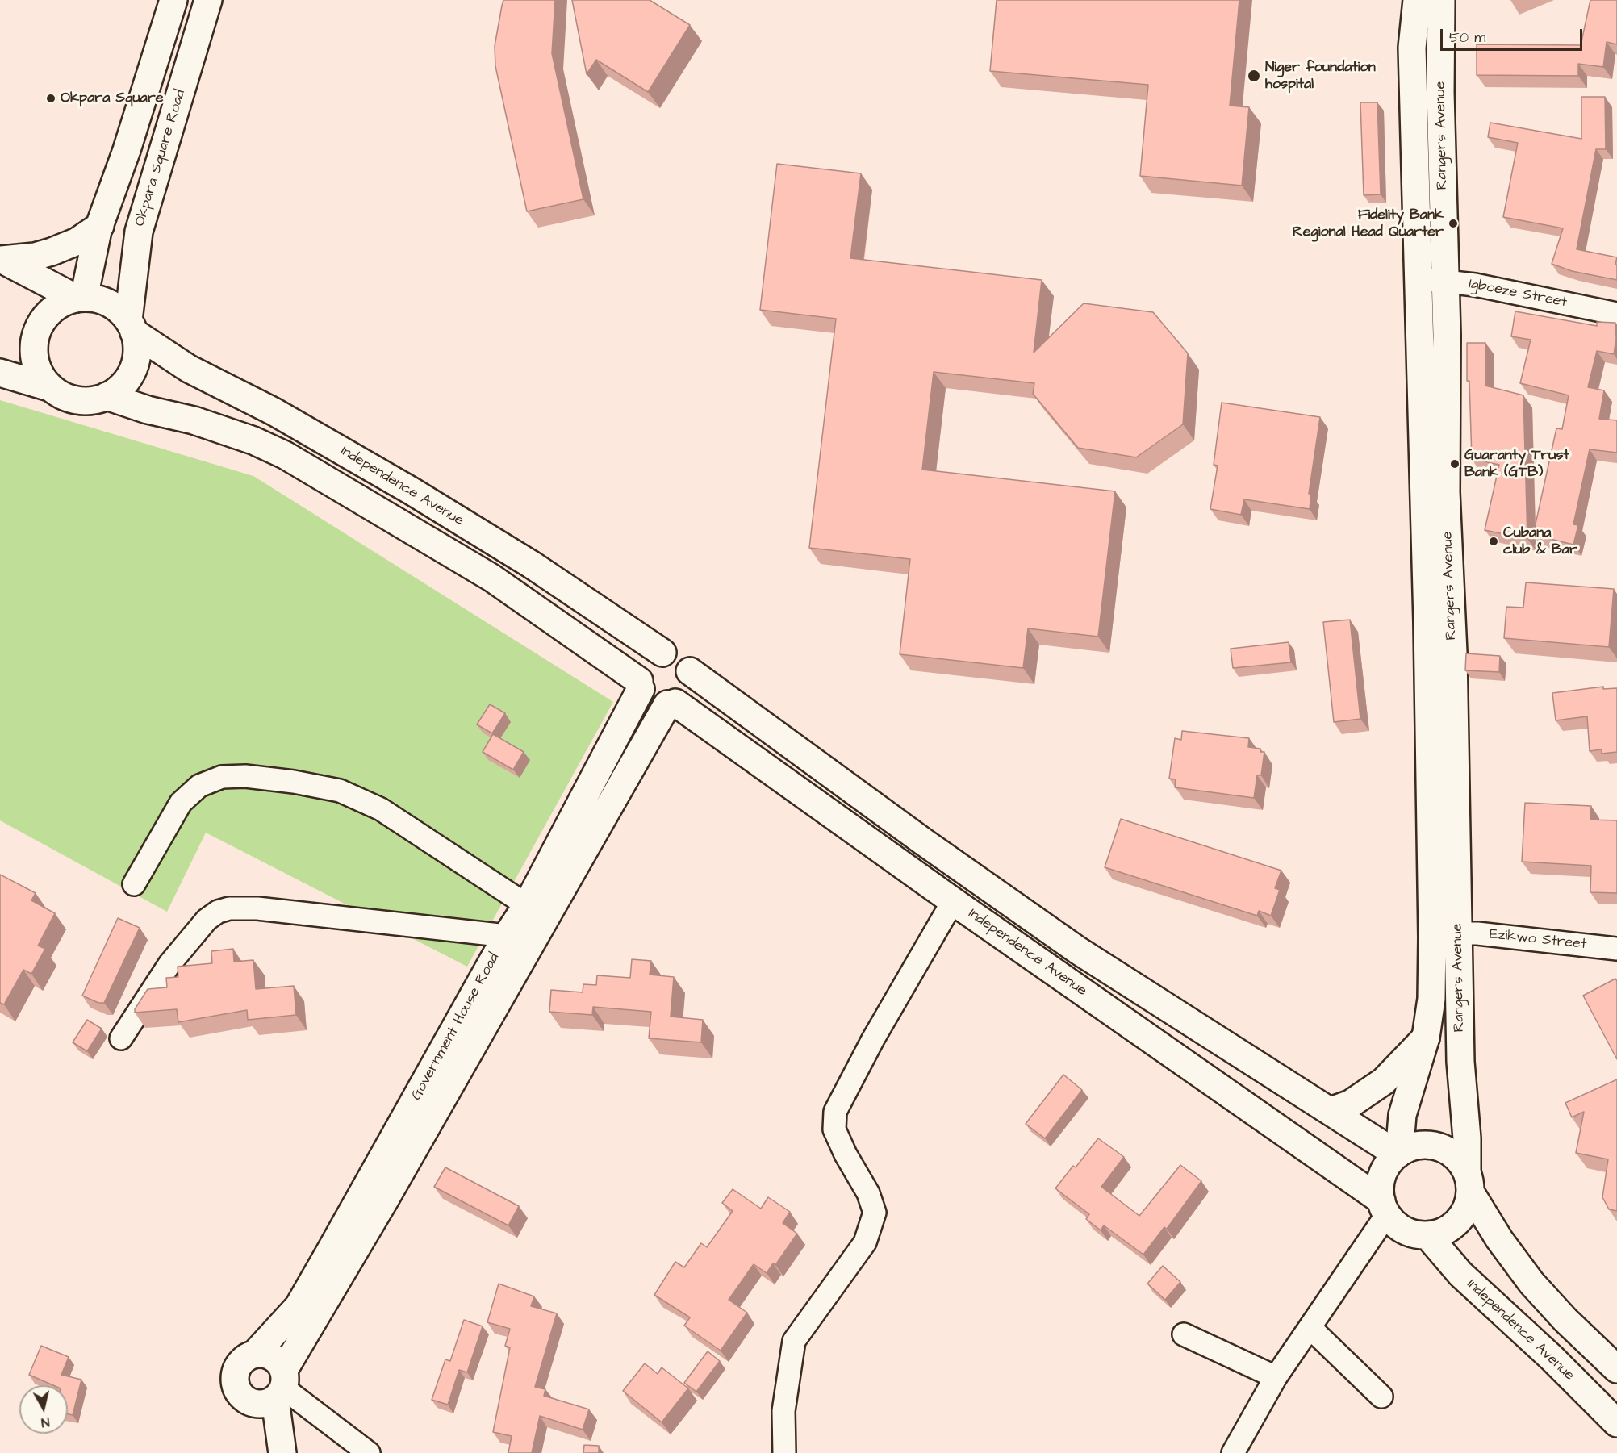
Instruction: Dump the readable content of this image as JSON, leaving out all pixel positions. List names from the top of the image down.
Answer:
{
  "streets": {
    "main road": [
      "Rangers Avenue",
      "Okpara Square Road",
      "Independence Avenue",
      "Government House Road"
    ],
    "street": ["Igboeze Street", "Ezikwo Street"]
  },
  "crossings": [
    ["Rangers Avenue", "Igboeze Street"],
    ["Rangers Avenue", "Independence Avenue"],
    ["Rangers Avenue", "Ezikwo Street"],
    ["Okpara Square Road", "Independence Avenue"],
    ["Independence Avenue", "Government House Road"]
  ],
  "places": [
    "Niger foundation hospital",
    "Okpara Square",
    "Fidelity Bank Regional Head Quarter",
    "Guaranty Trust Bank (GTB)",
    "Cubana club & Bar"
  ],
  "scale_bar": "50 m",
  "north": "bottom"
}
